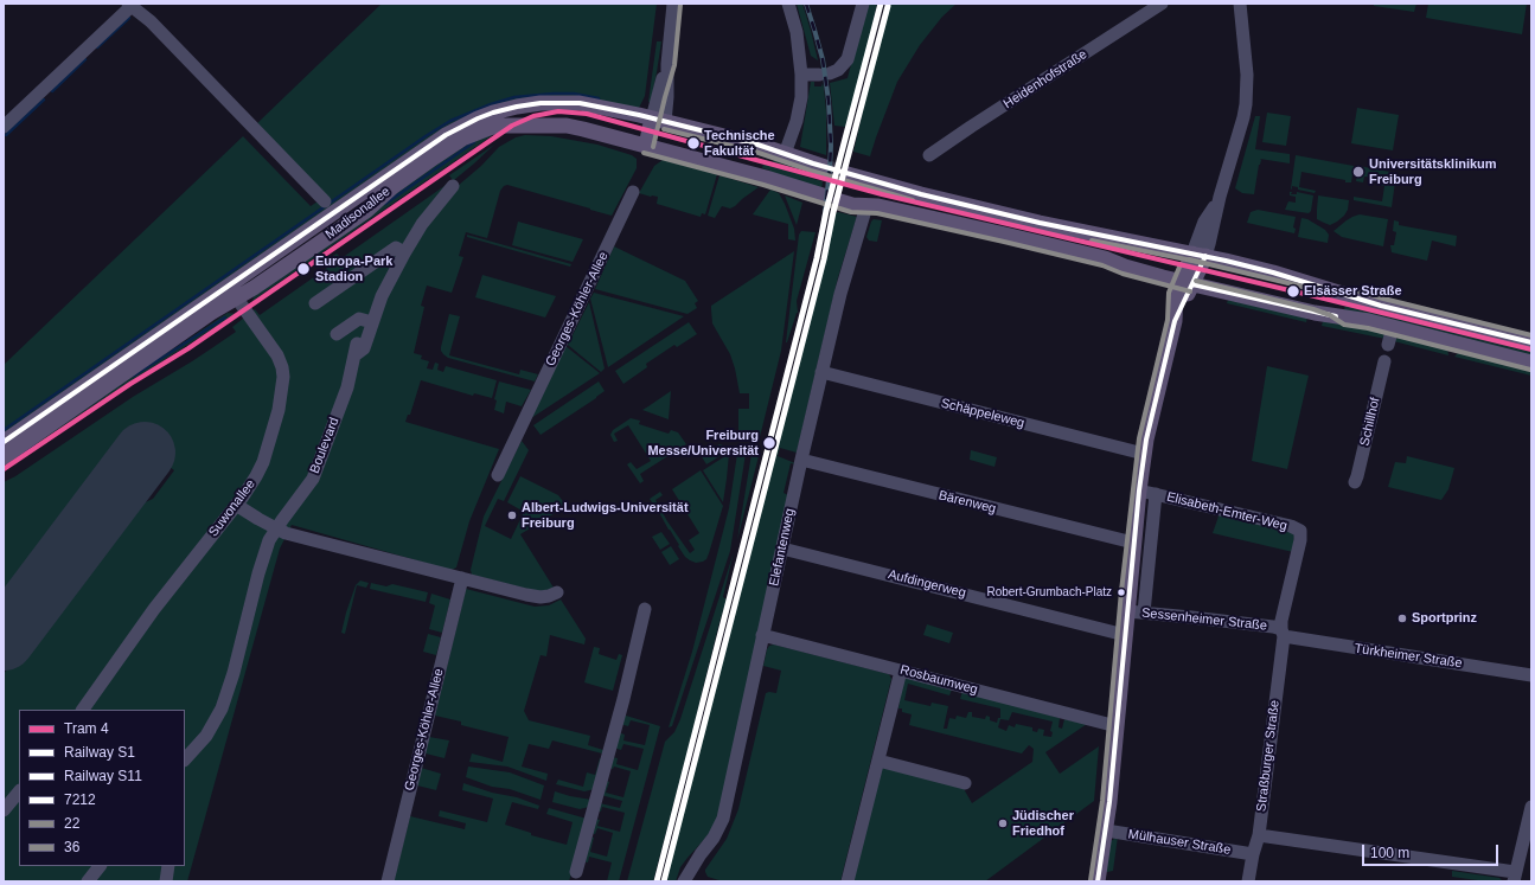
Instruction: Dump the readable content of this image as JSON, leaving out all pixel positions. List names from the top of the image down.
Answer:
{
  "streets": {
    "main road": ["Madisonallee"],
    "street": [
      "Heidenhofstraße",
      "Georges-Köhler-Allee",
      "Schäppeleweg",
      "Schillhof",
      "Boulevard",
      "Bärenweg",
      "Suwonallee",
      "Elisabeth-Emter-Weg",
      "Elefantenweg",
      "Aufdingerweg",
      "Sessenheimer Straße",
      "Türkheimer Straße",
      "Rosbaumweg",
      "Straßburger Straße",
      "Mülhauser Straße"
    ]
  },
  "crossings": [
    ["Madisonallee", "Suwonallee"],
    ["Schäppeleweg", "Elefantenweg"],
    ["Bärenweg", "Elefantenweg"],
    ["Elisabeth-Emter-Weg", "Sessenheimer Straße"],
    ["Elisabeth-Emter-Weg", "Türkheimer Straße"],
    ["Elisabeth-Emter-Weg", "Straßburger Straße"],
    ["Elefantenweg", "Aufdingerweg"],
    ["Elefantenweg", "Rosbaumweg"],
    ["Sessenheimer Straße", "Türkheimer Straße"],
    ["Sessenheimer Straße", "Straßburger Straße"],
    ["Türkheimer Straße", "Straßburger Straße"],
    ["Straßburger Straße", "Mülhauser Straße"]
  ],
  "places": [
    "Technische Fakultät",
    "Universitätsklinikum Freiburg",
    "Europa-Park Stadion",
    "Elsässer Straße",
    "Freiburg Messe/Universität",
    "Albert-Ludwigs-Universität Freiburg",
    "Robert-Grumbach-Platz",
    "Sportprinz",
    "Jüdischer Friedhof"
  ],
  "lines": [
    "rail line S1",
    "transit line 22",
    "rail line S11",
    "transit line 7212",
    "tram line 4",
    "transit line 36"
  ],
  "legend": [
    "Tram 4",
    "Railway S1",
    "Railway S11",
    "7212",
    "22",
    "36"
  ],
  "scale_bar": "100 m"
}
